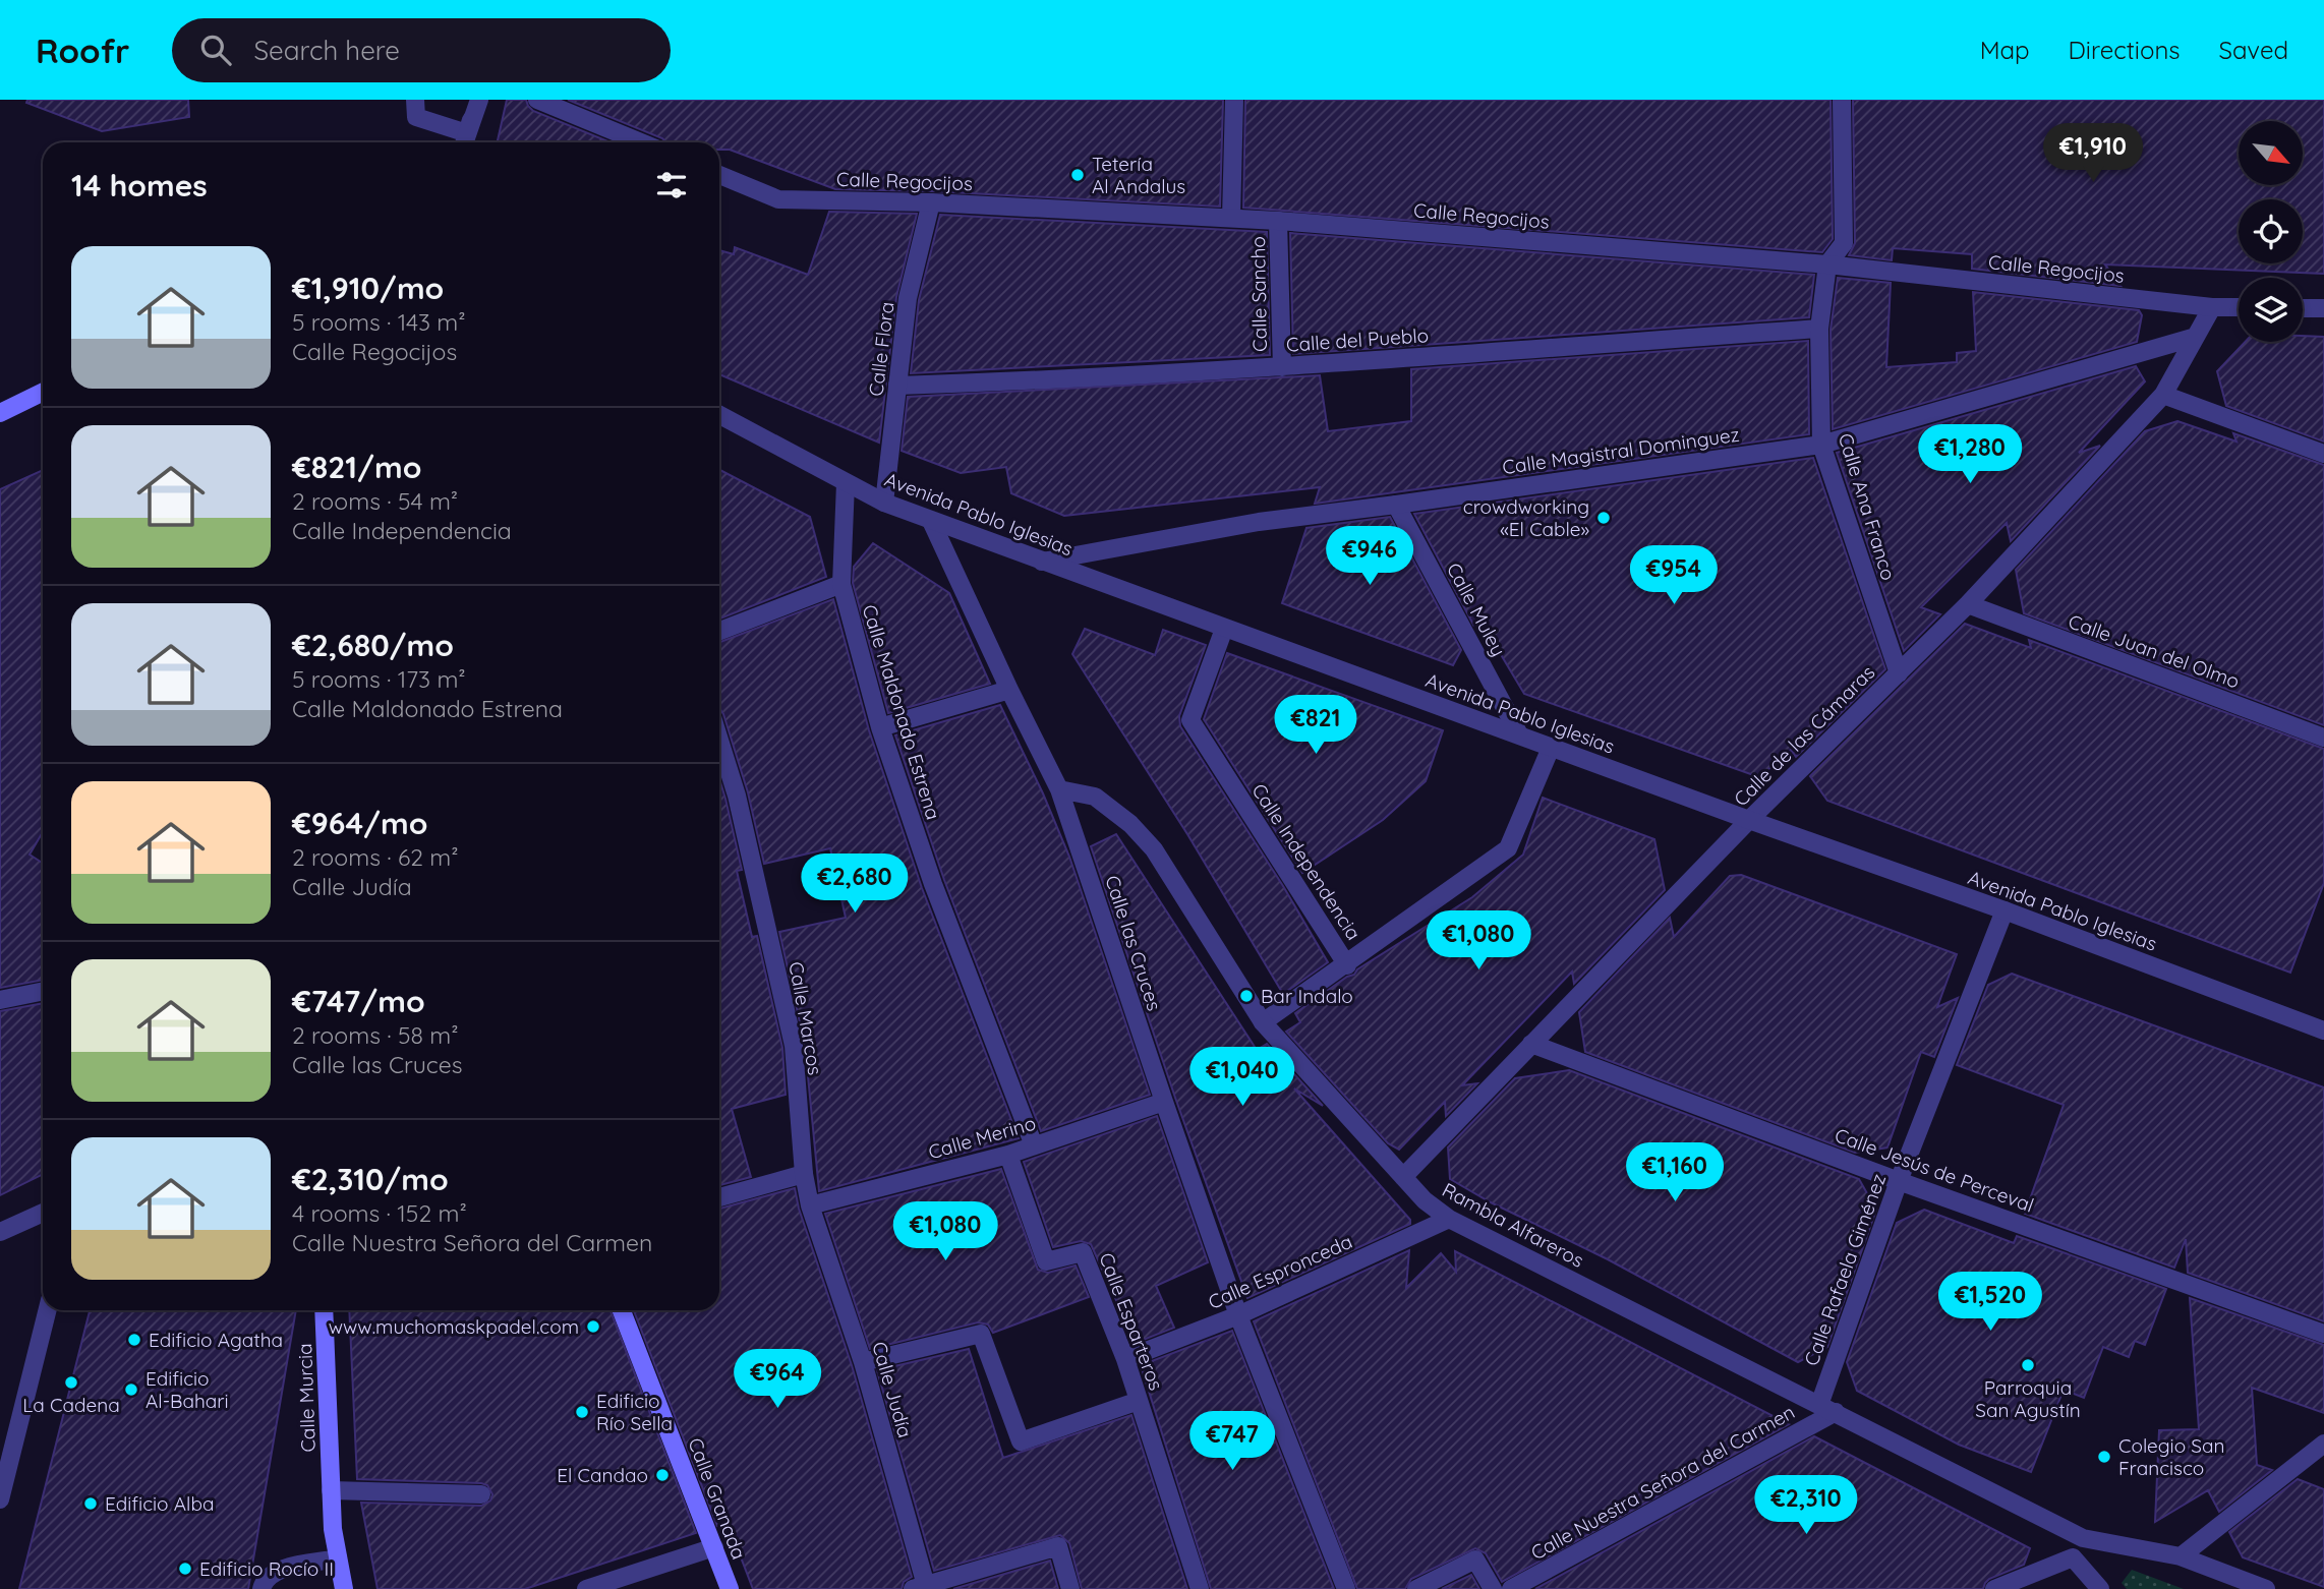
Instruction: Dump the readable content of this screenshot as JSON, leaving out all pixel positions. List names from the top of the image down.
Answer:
{
  "streets": {
    "main road": ["Calle Murcia", "Calle Granada"],
    "street": [
      "Calle Regocijos",
      "Calle Sancho",
      "Calle del Pueblo",
      "Calle Flora",
      "Calle Magistral Dominguez",
      "Calle Ana Franco",
      "Avenida Pablo Iglesias",
      "Calle Muley",
      "Calle Juan del Olmo",
      "Calle Maldonado Estrena",
      "Calle de las Cámaras",
      "Calle Independencia",
      "Calle las Cruces",
      "Calle Marcos",
      "Calle Merino",
      "Calle Jesús de Perceval",
      "Rambla Alfareros",
      "Calle Rafaela Giménez",
      "Calle Espronceda",
      "Calle Esparteros",
      "Calle Judía",
      "Calle Nuestra Señora del Carmen"
    ]
  },
  "crossings": [
    ["Calle Regocijos", "Calle Sancho"],
    ["Calle Regocijos", "Calle Flora"],
    ["Calle Regocijos", "Calle Ana Franco"],
    ["Calle Regocijos", "Calle de las Cámaras"],
    ["Calle Sancho", "Calle del Pueblo"],
    ["Calle del Pueblo", "Calle Flora"],
    ["Calle del Pueblo", "Calle Ana Franco"],
    ["Calle Flora", "Avenida Pablo Iglesias"],
    ["Calle Magistral Dominguez", "Calle Ana Franco"],
    ["Calle Magistral Dominguez", "Avenida Pablo Iglesias"],
    ["Calle Magistral Dominguez", "Calle Muley"],
    ["Calle Magistral Dominguez", "Calle de las Cámaras"],
    ["Calle Ana Franco", "Calle de las Cámaras"],
    ["Avenida Pablo Iglesias", "Calle Muley"],
    ["Avenida Pablo Iglesias", "Calle Maldonado Estrena"],
    ["Avenida Pablo Iglesias", "Calle de las Cámaras"],
    ["Avenida Pablo Iglesias", "Calle Independencia"],
    ["Avenida Pablo Iglesias", "Calle las Cruces"],
    ["Avenida Pablo Iglesias", "Calle Rafaela Giménez"],
    ["Calle Juan del Olmo", "Calle de las Cámaras"],
    ["Calle Maldonado Estrena", "Calle Merino"],
    ["Calle de las Cámaras", "Calle Jesús de Perceval"],
    ["Calle de las Cámaras", "Rambla Alfareros"],
    ["Calle las Cruces", "Calle Merino"],
    ["Calle las Cruces", "Rambla Alfareros"],
    ["Calle las Cruces", "Calle Espronceda"],
    ["Calle Marcos", "Calle Merino"],
    ["Calle Marcos", "Calle Judía"],
    ["Calle Merino", "Calle Esparteros"],
    ["Calle Merino", "Calle Judía"],
    ["Calle Jesús de Perceval", "Calle Rafaela Giménez"],
    ["Rambla Alfareros", "Calle Rafaela Giménez"],
    ["Rambla Alfareros", "Calle Espronceda"],
    ["Rambla Alfareros", "Calle Nuestra Señora del Carmen"],
    ["Calle Rafaela Giménez", "Calle Nuestra Señora del Carmen"],
    ["Calle Espronceda", "Calle Esparteros"]
  ],
  "places": [
    "Tetería Al Andalus",
    "crowdworking «El Cable»",
    "Bar Indalo",
    "www.muchomaskpadel.com",
    "Edificio Agatha",
    "Parroquia San Agustín",
    "La Cadena",
    "Edificio Al-Bahari",
    "Edificio Río Sella",
    "Colegio San Francisco",
    "El Candao",
    "Edificio Alba",
    "Edificio Rocío II"
  ],
  "north": "bottom right",
  "page": {
    "header": "Roofr",
    "search": "Search here",
    "nav": ["Map", "Directions", "Saved"],
    "price": [
      "€1,910",
      "€1,280",
      "€946",
      "€954",
      "€821",
      "€2,680",
      "€1,080",
      "€1,040",
      "€1,160",
      "€1,080",
      "€1,520",
      "€964",
      "€747",
      "€2,310"
    ],
    "heading": "14 homes",
    "list": [
      {
        "name": "€1,910/mo",
        "note": "5 rooms · 143 m² · Calle Regocijos"
      },
      {
        "name": "€821/mo",
        "note": "2 rooms · 54 m² · Calle Independencia"
      },
      {
        "name": "€2,680/mo",
        "note": "5 rooms · 173 m² · Calle Maldonado Estrena"
      },
      {
        "name": "€964/mo",
        "note": "2 rooms · 62 m² · Calle Judía"
      },
      {
        "name": "€747/mo",
        "note": "2 rooms · 58 m² · Calle las Cruces"
      },
      {
        "name": "€2,310/mo",
        "note": "4 rooms · 152 m² · Calle Nuestra Señora del Carmen"
      }
    ]
  }
}
